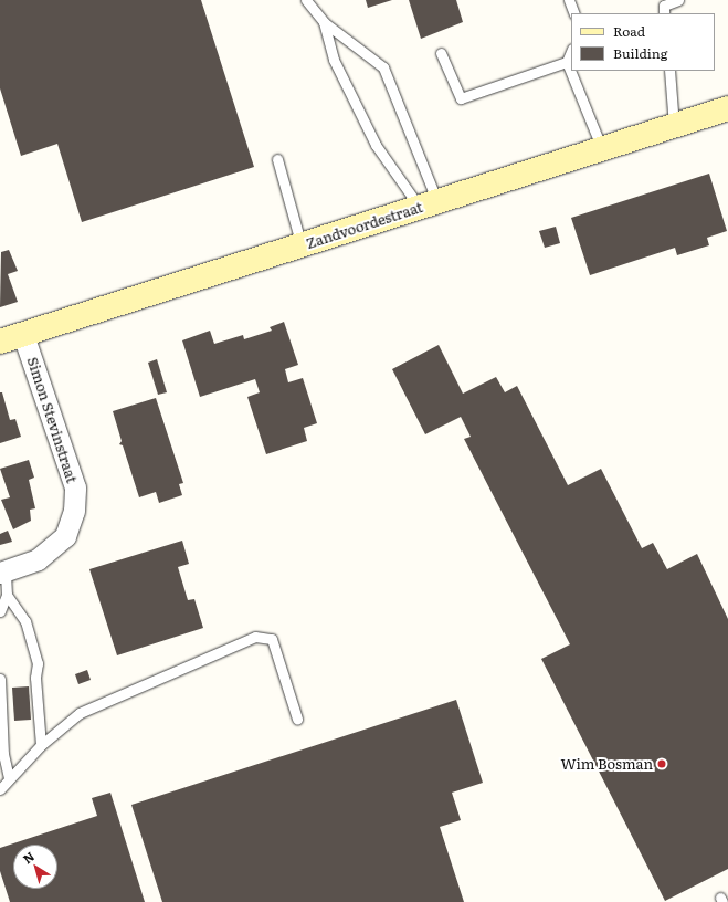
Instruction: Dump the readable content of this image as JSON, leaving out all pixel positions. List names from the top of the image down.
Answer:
{
  "streets": {
    "main road": ["Zandvoordestraat"],
    "street": ["Simon Stevinstraat"]
  },
  "crossings": [
    ["Zandvoordestraat", "Simon Stevinstraat"]
  ],
  "places": ["Wim Bosman"],
  "legend": ["Road", "Building"],
  "north": "top left"
}
